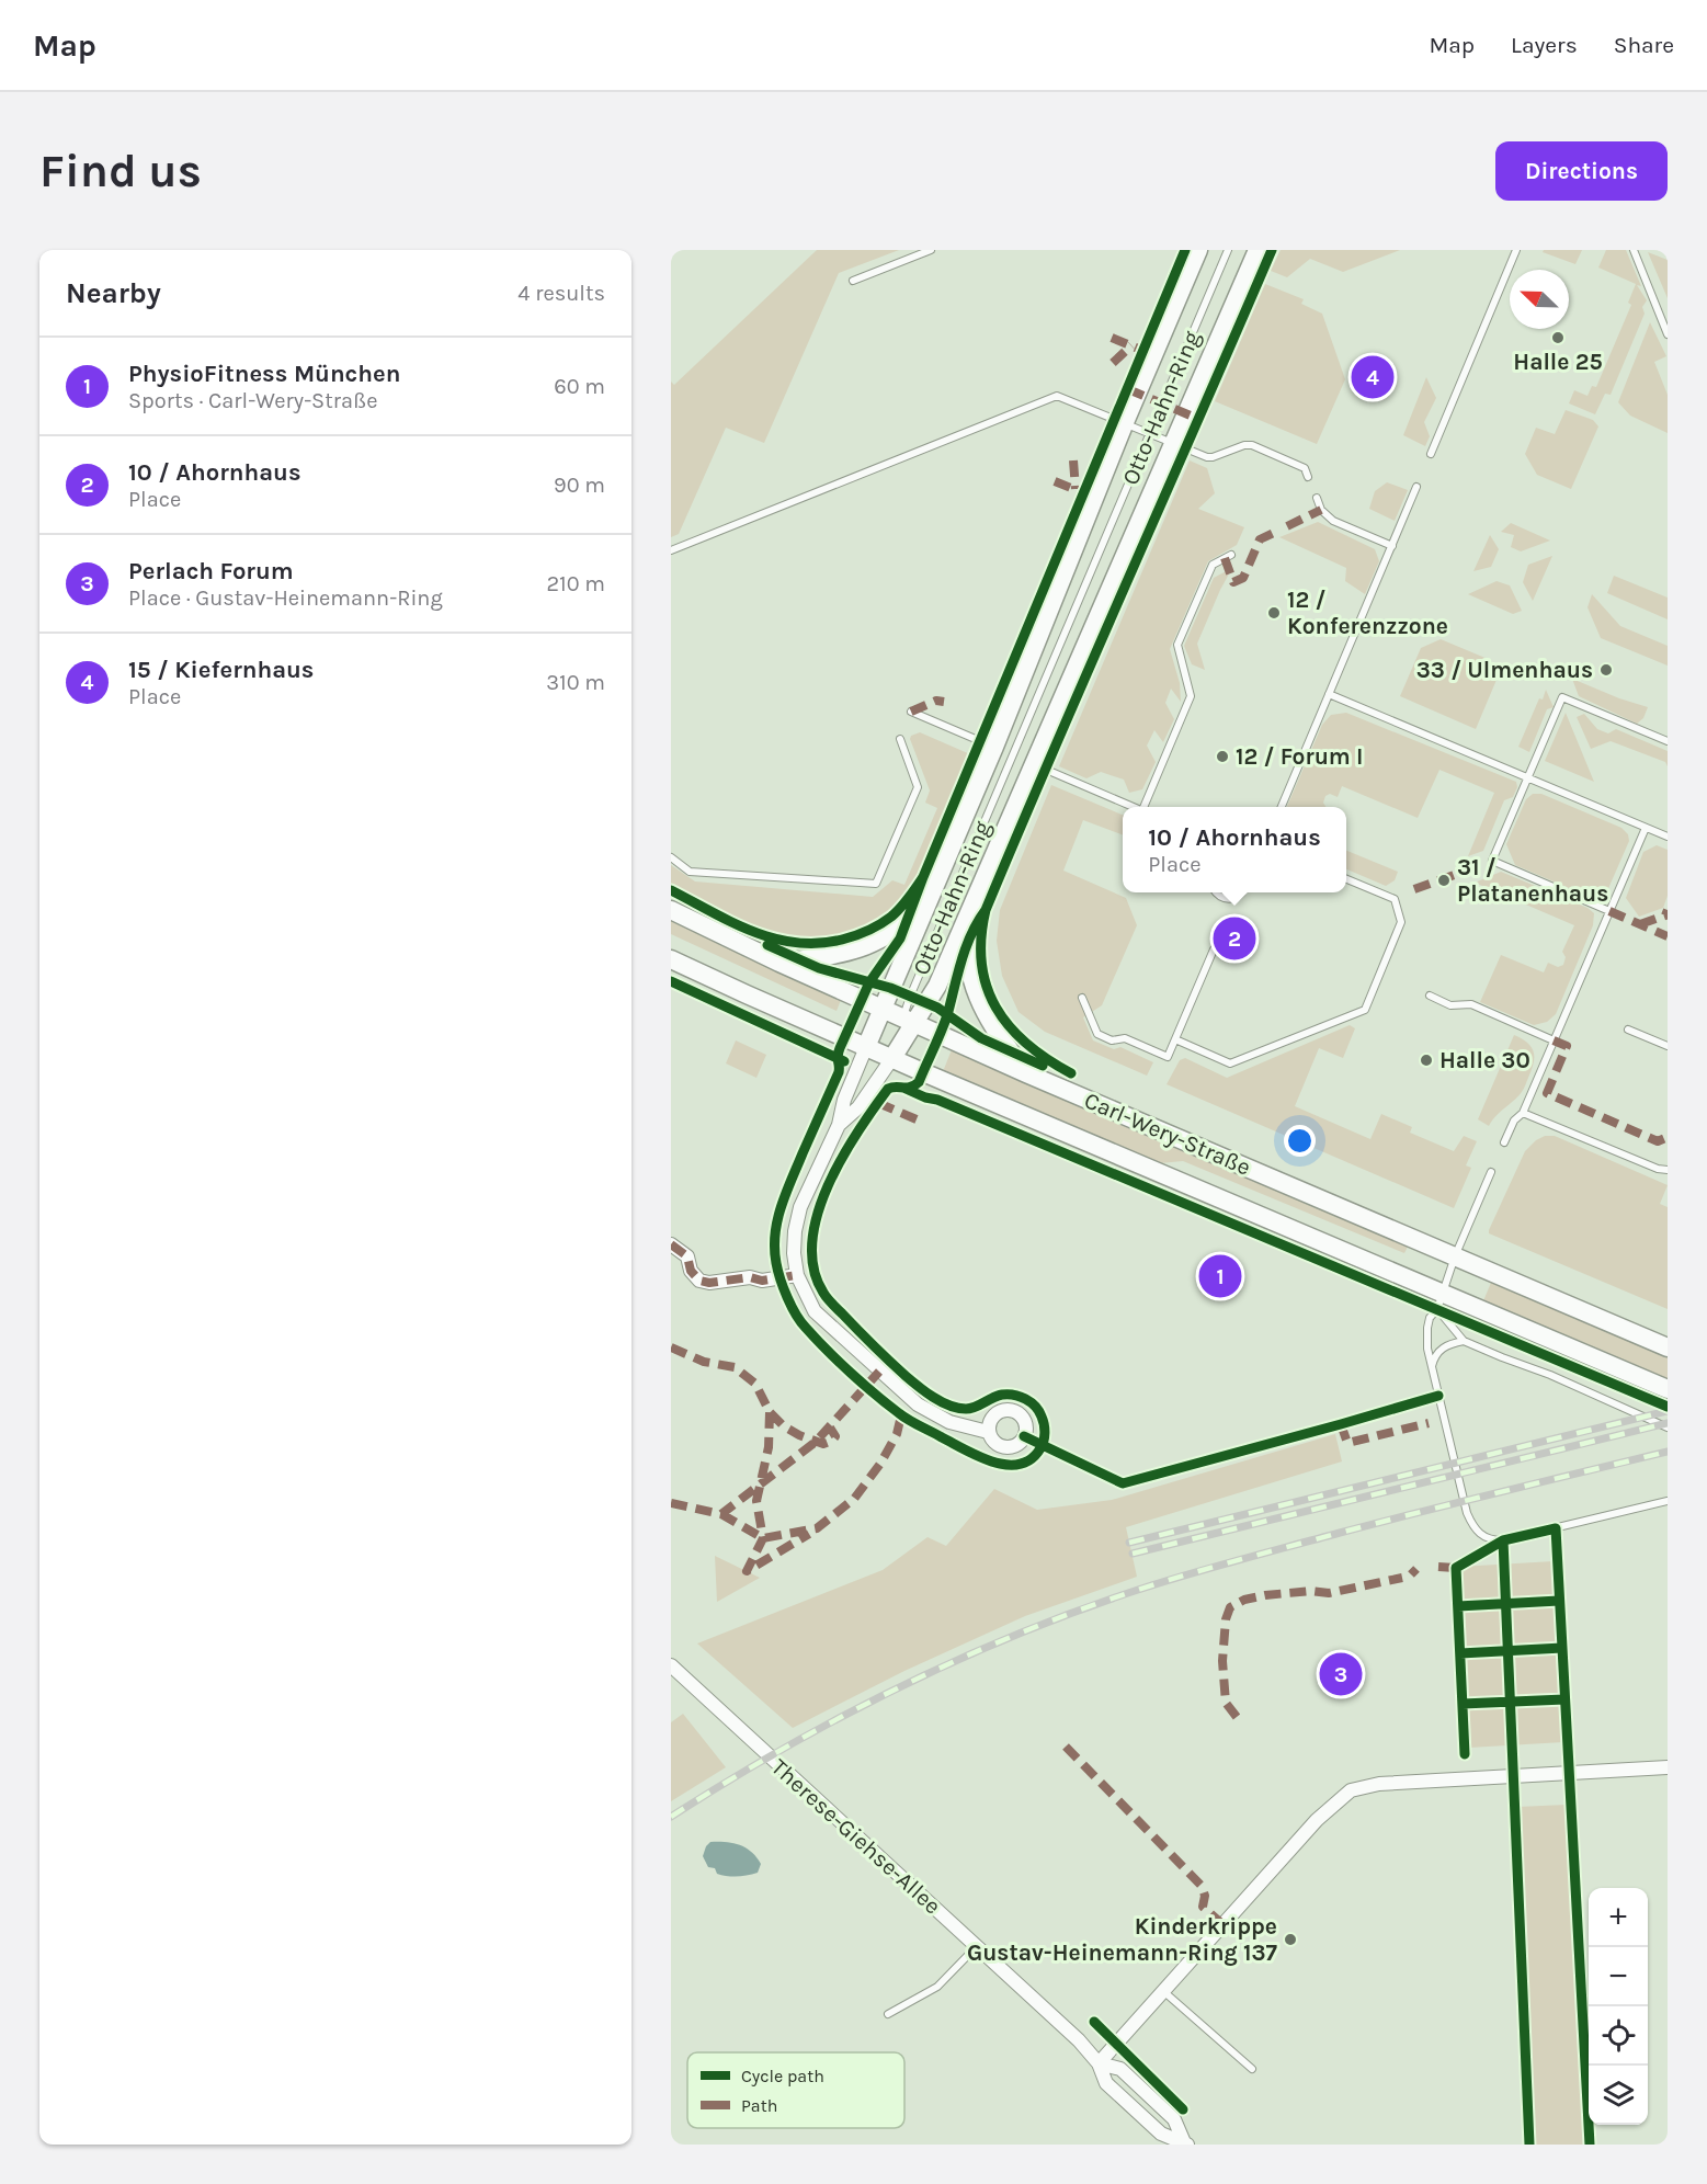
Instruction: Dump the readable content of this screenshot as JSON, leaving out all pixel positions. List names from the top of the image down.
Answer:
{
  "streets": {
    "main road": ["Otto-Hahn-Ring", "Carl-Wery-Straße"],
    "street": ["Therese-Giehse-Allee"]
  },
  "crossings": [
    ["Otto-Hahn-Ring", "Carl-Wery-Straße"]
  ],
  "places": [
    "Halle 25",
    "12 / Konferenzzone",
    "33 / Ulmenhaus",
    "12 / Forum I",
    "31 / Platanenhaus",
    "Halle 30",
    "Kinderkrippe Gustav-Heinemann-Ring 137"
  ],
  "legend": ["Cycle path", "Path"],
  "north": "top left",
  "page": {
    "header": "Map",
    "nav": ["Map", "Layers", "Share"],
    "buttons": "Directions",
    "title": "Find us",
    "heading": ["Nearby", "4 results"],
    "list": [
      {
        "mark": "1",
        "name": "PhysioFitness München",
        "note": "Sports · Carl-Wery-Straße",
        "value": "60 m"
      },
      {
        "mark": "2",
        "name": "10 / Ahornhaus",
        "note": "Place",
        "value": "90 m"
      },
      {
        "mark": "3",
        "name": "Perlach Forum",
        "note": "Place · Gustav-Heinemann-Ring",
        "value": "210 m"
      },
      {
        "mark": "4",
        "name": "15 / Kiefernhaus",
        "note": "Place",
        "value": "310 m"
      }
    ],
    "pins": [
      "4",
      "2",
      "1",
      "3"
    ],
    "popup": ["10 / Ahornhaus", "Place"],
    "map_buttons": ["+", "−"]
  }
}
